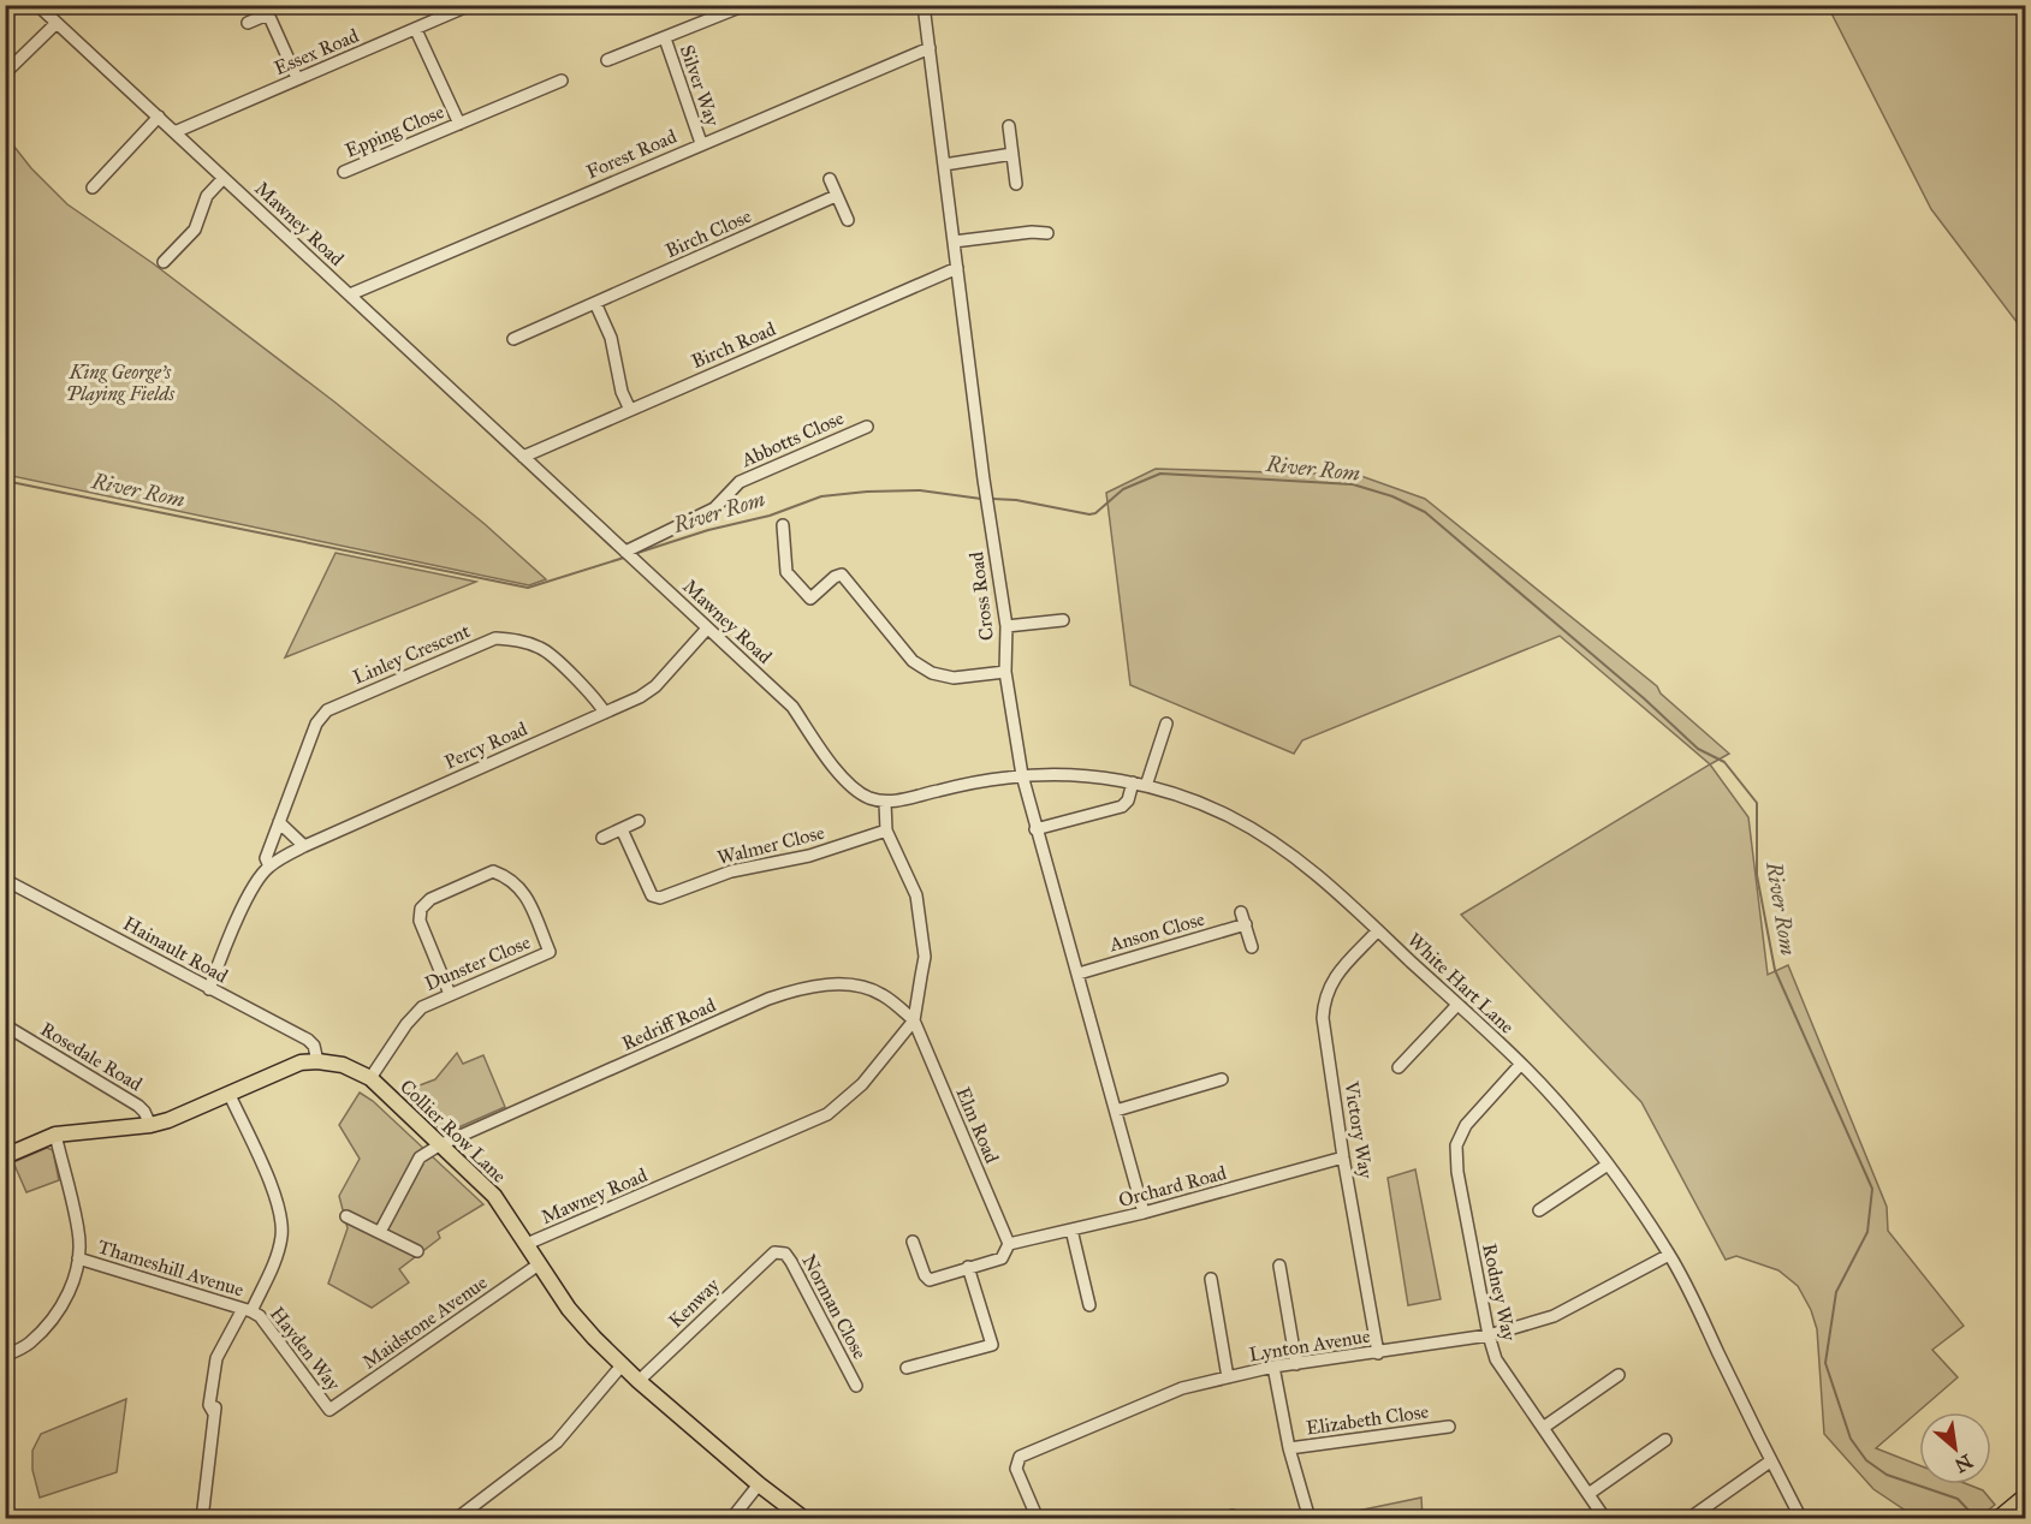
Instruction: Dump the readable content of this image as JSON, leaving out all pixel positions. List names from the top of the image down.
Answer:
{
  "streets": {
    "main road": ["Collier Row Lane"],
    "street": [
      "Essex Road",
      "Silver Way",
      "Epping Close",
      "Forest Road",
      "Mawney Road",
      "Birch Close",
      "Birch Road",
      "Abbotts Close",
      "Cross Road",
      "Linley Crescent",
      "Percy Road",
      "Walmer Close",
      "Anson Close",
      "Hainault Road",
      "Dunster Close",
      "White Hart Lane",
      "Redriff Road",
      "Rosedale Road",
      "Elm Road",
      "Victory Way",
      "Orchard Road",
      "Thameshill Avenue",
      "Rodney Way",
      "Kenway",
      "Norman Close",
      "Maidstone Avenue",
      "Lynton Avenue",
      "Hayden Way",
      "Elizabeth Close"
    ]
  },
  "crossings": [
    ["Essex Road", "Epping Close"],
    ["Essex Road", "Mawney Road"],
    ["Silver Way", "Forest Road"],
    ["Forest Road", "Mawney Road"],
    ["Forest Road", "Cross Road"],
    ["Mawney Road", "Birch Road"],
    ["Mawney Road", "Abbotts Close"],
    ["Mawney Road", "Percy Road"],
    ["Mawney Road", "Walmer Close"],
    ["Mawney Road", "White Hart Lane"],
    ["Mawney Road", "Redriff Road"],
    ["Mawney Road", "Elm Road"],
    ["Mawney Road", "Collier Row Lane"],
    ["Birch Road", "Cross Road"],
    ["Cross Road", "Anson Close"],
    ["Cross Road", "White Hart Lane"],
    ["Cross Road", "Orchard Road"],
    ["Linley Crescent", "Percy Road"],
    ["Linley Crescent", "Hainault Road"],
    ["Hainault Road", "Collier Row Lane"],
    ["Dunster Close", "Collier Row Lane"],
    ["White Hart Lane", "Victory Way"],
    ["White Hart Lane", "Rodney Way"],
    ["White Hart Lane", "Lynton Avenue"],
    ["Redriff Road", "Elm Road"],
    ["Redriff Road", "Collier Row Lane"],
    ["Rosedale Road", "Collier Row Lane"],
    ["Elm Road", "Orchard Road"],
    ["Victory Way", "Orchard Road"],
    ["Victory Way", "Lynton Avenue"],
    ["Collier Row Lane", "Kenway"],
    ["Collier Row Lane", "Maidstone Avenue"],
    ["Thameshill Avenue", "Hayden Way"],
    ["Rodney Way", "Lynton Avenue"],
    ["Kenway", "Norman Close"],
    ["Maidstone Avenue", "Hayden Way"]
  ],
  "water": ["River Rom"],
  "parks": ["King George's Playing Fields"],
  "north": "bottom right"
}
